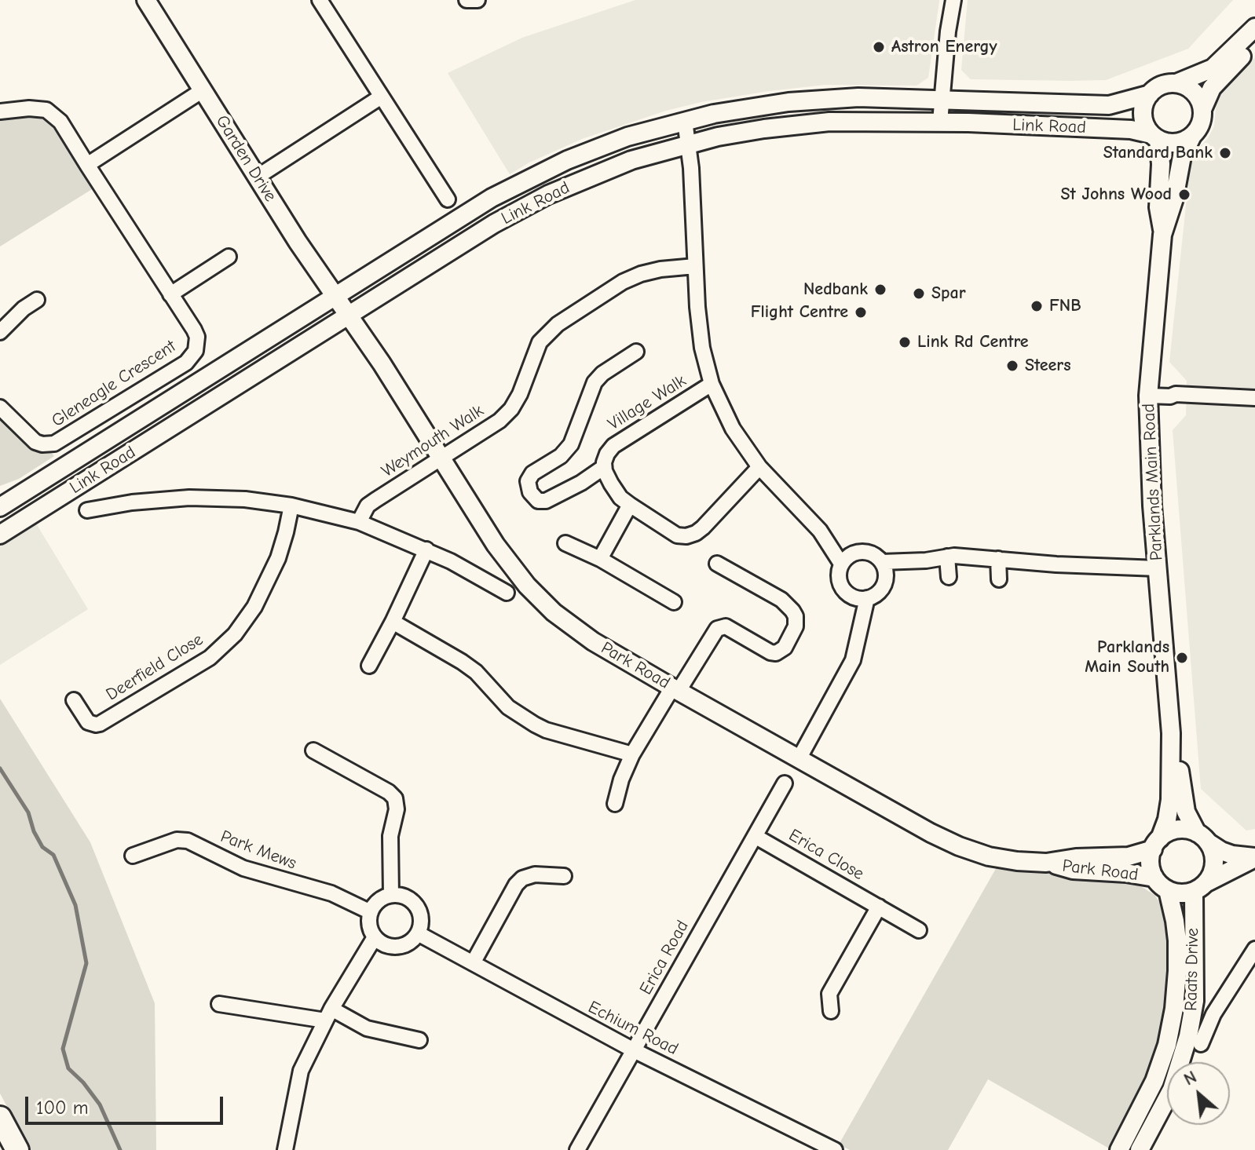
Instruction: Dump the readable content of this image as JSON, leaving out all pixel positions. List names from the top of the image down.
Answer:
{
  "streets": {
    "street": [
      "Link Road",
      "Garden Drive",
      "Gleneagle Crescent",
      "Village Walk",
      "Weymouth Walk",
      "Parklands Main Road",
      "Park Road",
      "Deerfield Close",
      "Park Mews",
      "Erica Close",
      "Erica Road",
      "Raats Drive",
      "Echium Road"
    ]
  },
  "crossings": [
    ["Link Road", "Garden Drive"],
    ["Link Road", "Village Walk"],
    ["Link Road", "Parklands Main Road"],
    ["Link Road", "Park Road"],
    ["Garden Drive", "Park Road"],
    ["Village Walk", "Weymouth Walk"],
    ["Weymouth Walk", "Park Road"],
    ["Parklands Main Road", "Park Road"],
    ["Parklands Main Road", "Raats Drive"],
    ["Park Road", "Raats Drive"],
    ["Park Mews", "Echium Road"],
    ["Erica Close", "Erica Road"],
    ["Erica Road", "Echium Road"]
  ],
  "places": [
    "Astron Energy",
    "Standard Bank",
    "St Johns Wood",
    "Nedbank",
    "Spar",
    "FNB",
    "Flight Centre",
    "Link Rd Centre",
    "Steers",
    "Parklands Main South"
  ],
  "scale_bar": "100 m",
  "north": "top left"
}
